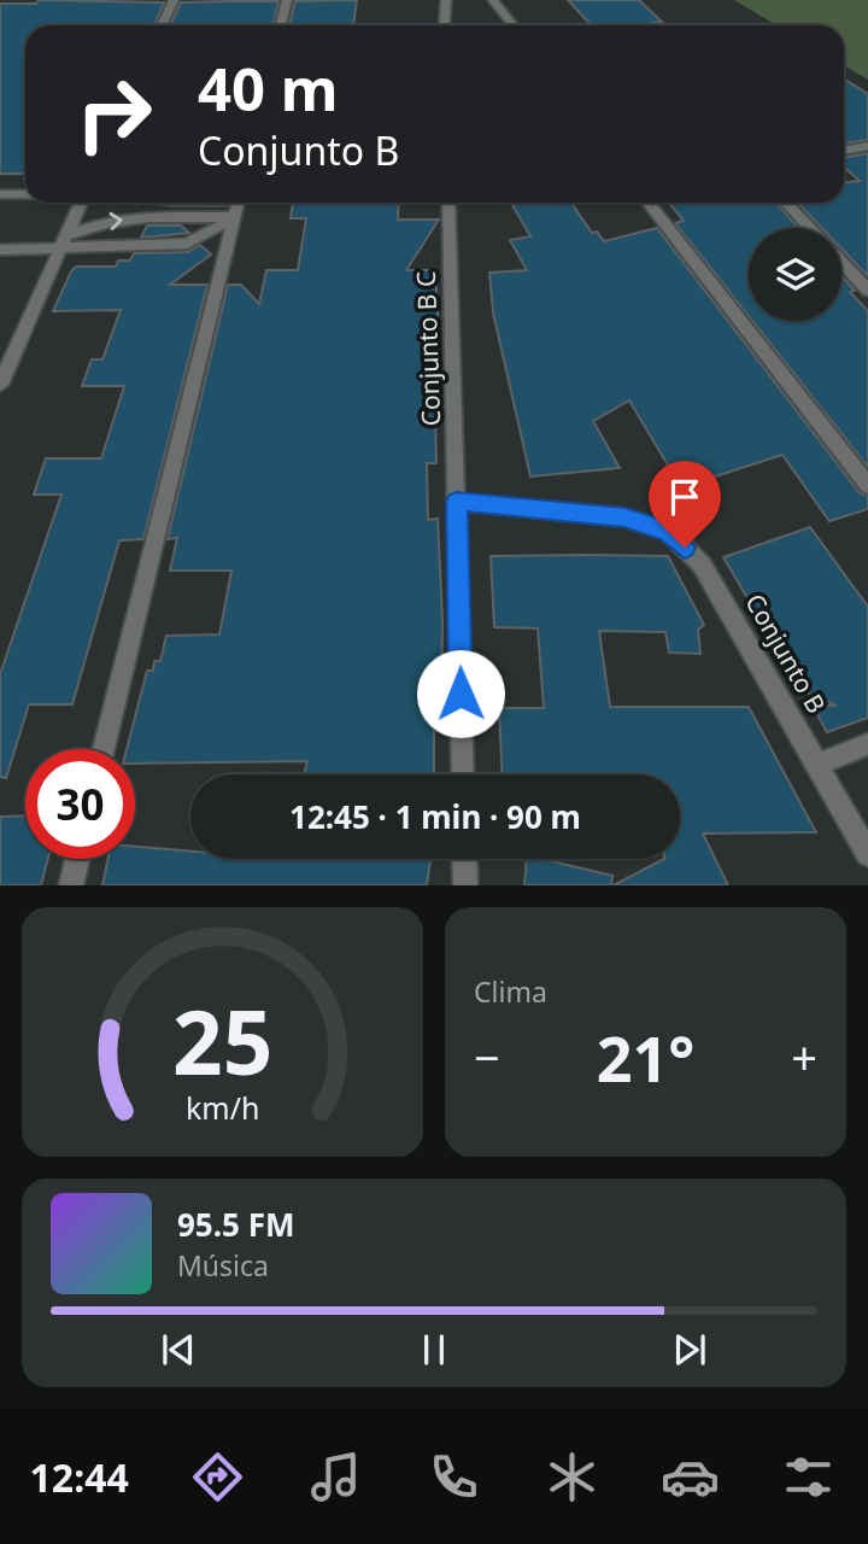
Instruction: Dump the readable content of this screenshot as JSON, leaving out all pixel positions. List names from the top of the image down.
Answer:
{
  "streets": {
    "street": ["Conjunto B C", "Conjunto B"]
  },
  "crossings": [
    ["Conjunto B C", "Conjunto B"]
  ],
  "page": {
    "turn": ["40 m", "Conjunto B"],
    "limit": "30",
    "trip": "12:45 · 1 min · 90 m",
    "tile": "Clima",
    "heat": ["−", "21°", "+"],
    "song": ["95.5 FM", "Música"],
    "tabs": "12:44",
    "gauge": ["25", "km/h"]
  }
}
